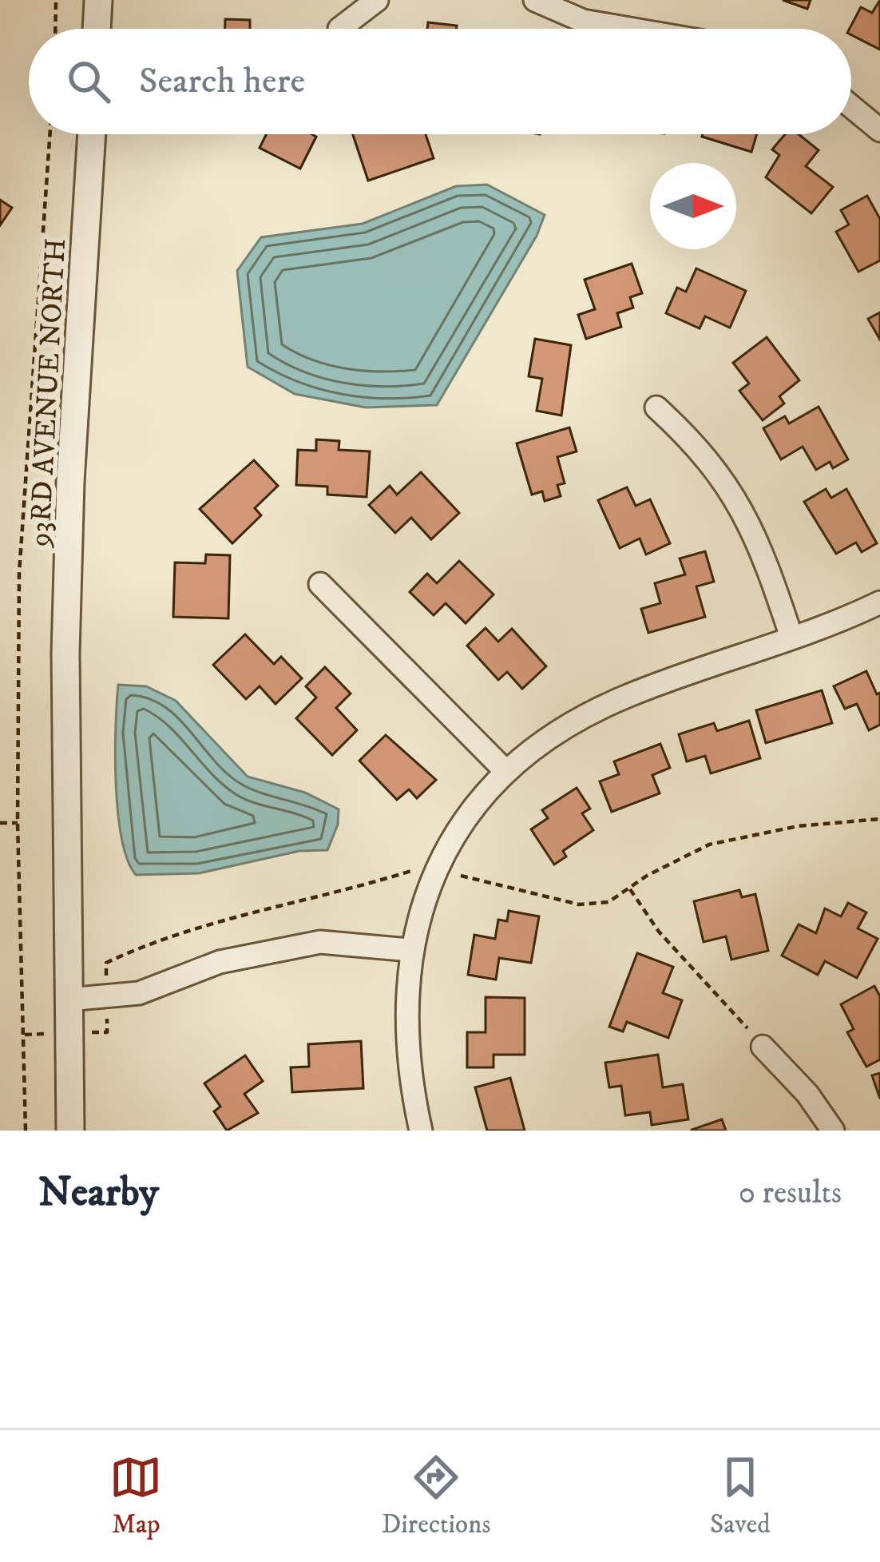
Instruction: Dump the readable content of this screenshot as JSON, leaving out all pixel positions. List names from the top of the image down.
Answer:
{
  "streets": {
    "street": ["93RD AVENUE NORTH"]
  },
  "north": "right",
  "page": {
    "search": "Search here",
    "heading": ["Nearby", "0 results"],
    "nav": ["Map", "Directions", "Saved"]
  }
}
